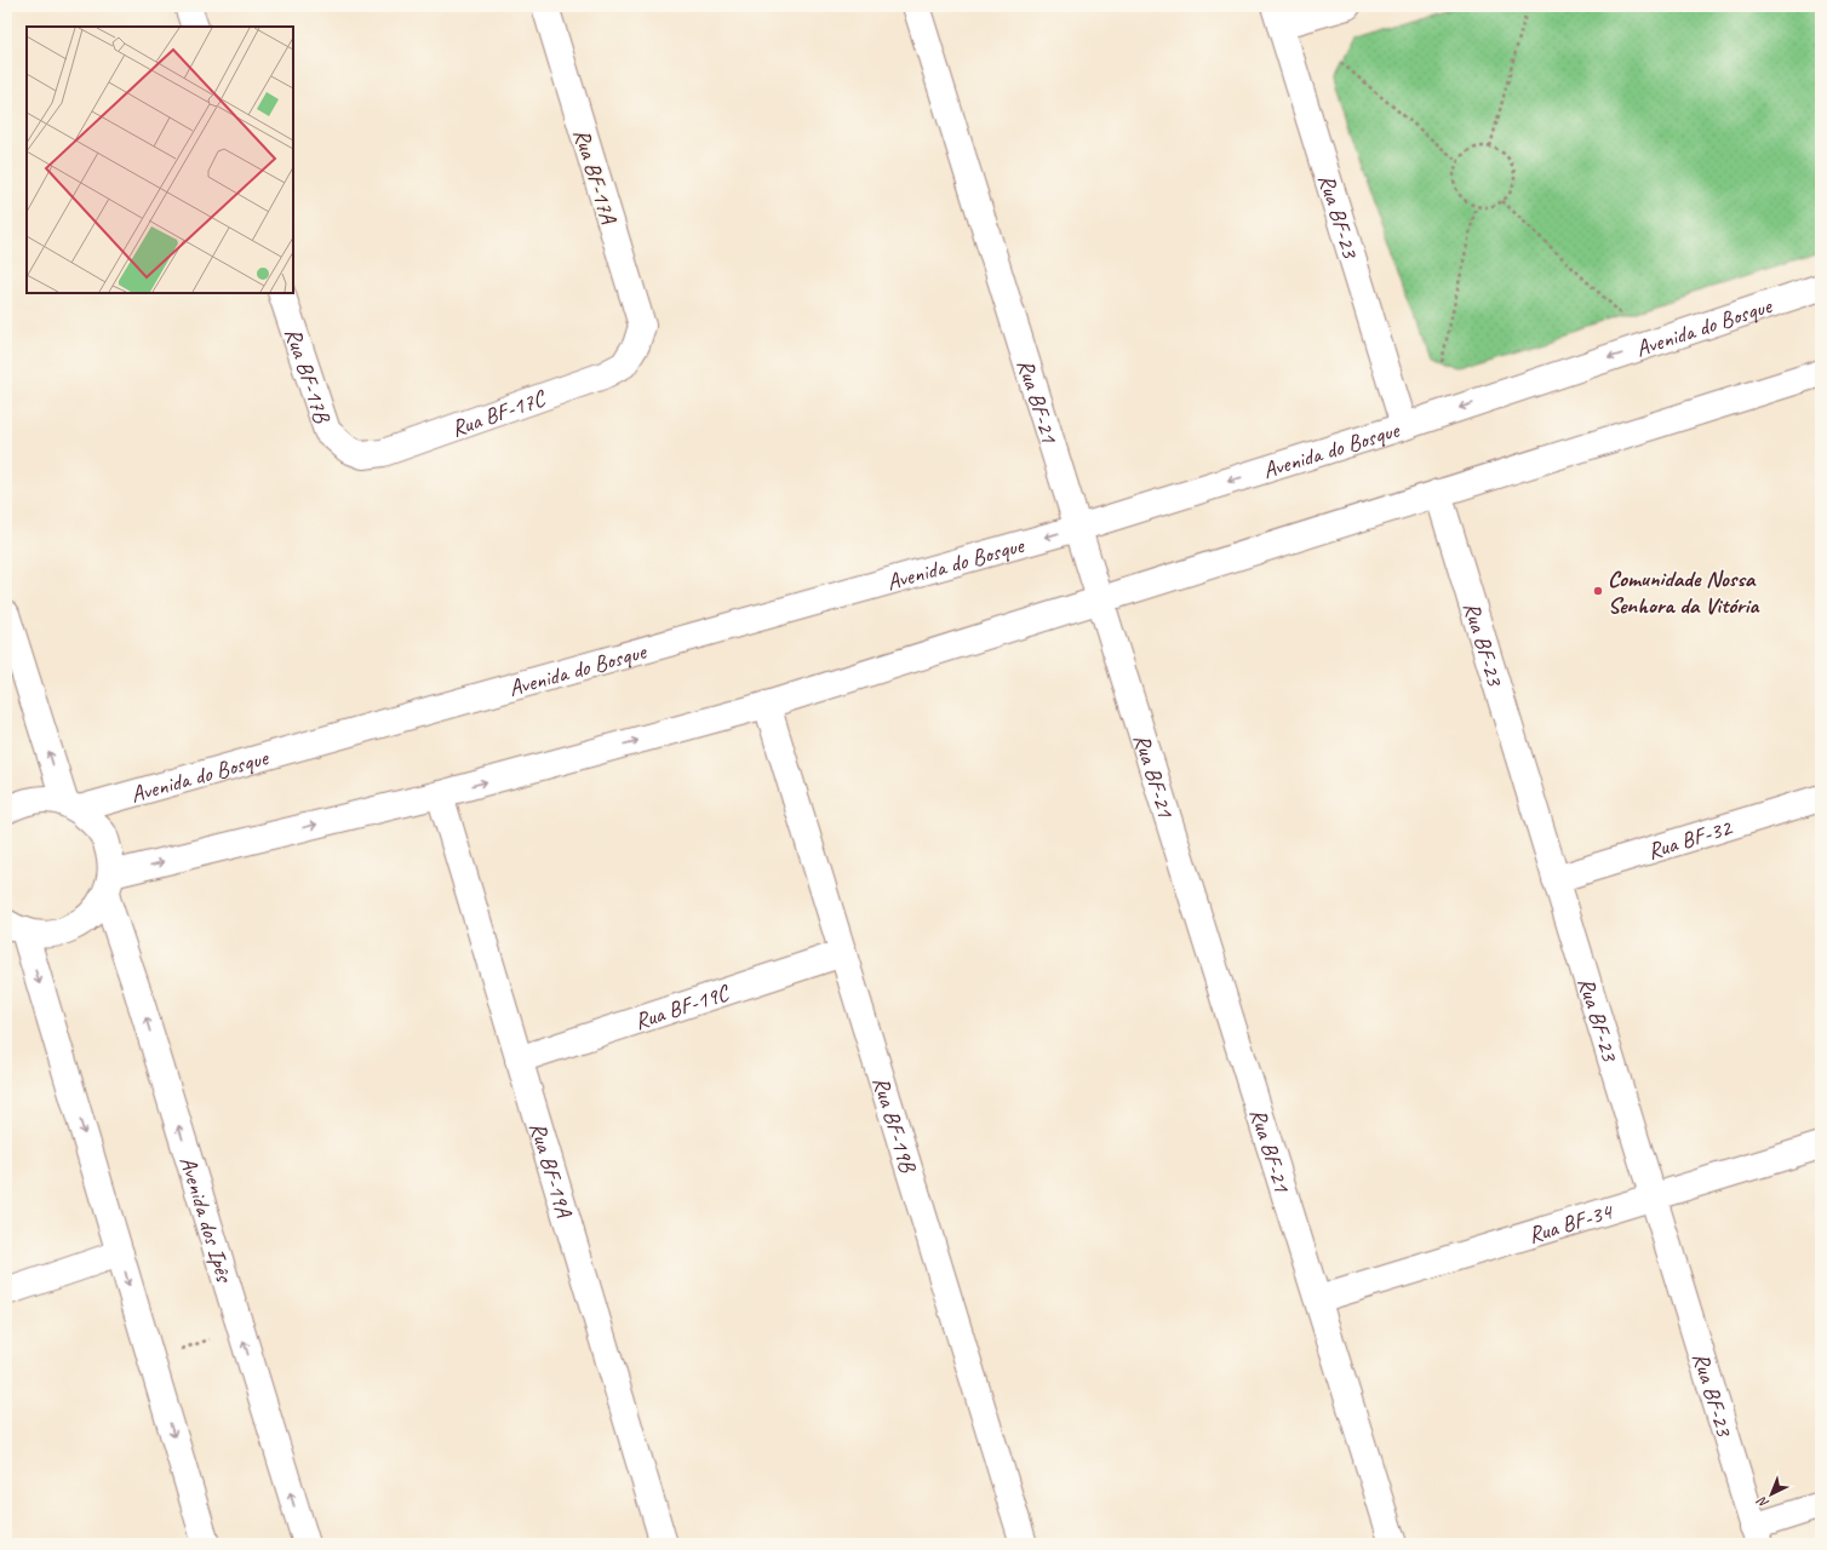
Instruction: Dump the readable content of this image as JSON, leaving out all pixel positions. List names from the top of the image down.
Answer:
{
  "streets": {
    "street": [
      "Rua BF-17A",
      "Rua BF-23",
      "Avenida do Bosque",
      "Rua BF-17B",
      "Rua BF-21",
      "Rua BF-17C",
      "Rua BF-32",
      "Rua BF-19C",
      "Rua BF-19B",
      "Rua BF-19A",
      "Avenida dos Ipês",
      "Rua BF-34"
    ]
  },
  "crossings": [
    ["Rua BF-17A", "Rua BF-17C"],
    ["Rua BF-23", "Avenida do Bosque"],
    ["Rua BF-23", "Rua BF-32"],
    ["Rua BF-23", "Rua BF-34"],
    ["Avenida do Bosque", "Rua BF-21"],
    ["Avenida do Bosque", "Avenida dos Ipês"],
    ["Rua BF-17B", "Rua BF-17C"],
    ["Rua BF-21", "Rua BF-34"],
    ["Rua BF-19C", "Rua BF-19B"],
    ["Rua BF-19C", "Rua BF-19A"]
  ],
  "places": ["Comunidade Nossa Senhora da Vitória"],
  "north": "bottom left"
}
